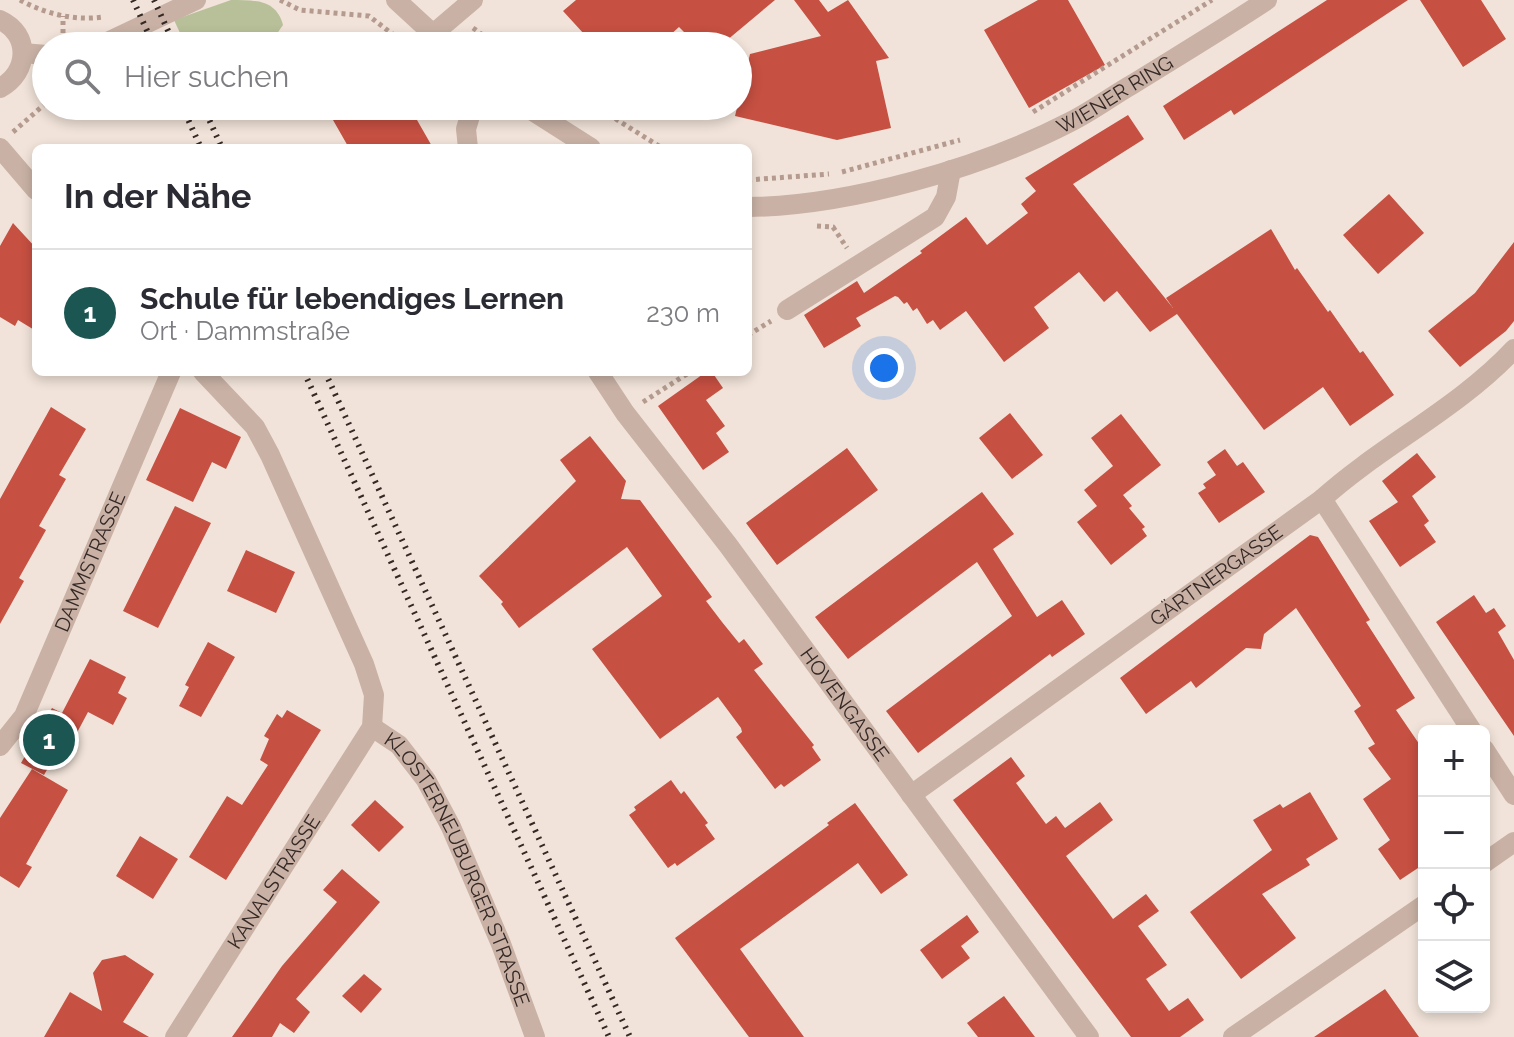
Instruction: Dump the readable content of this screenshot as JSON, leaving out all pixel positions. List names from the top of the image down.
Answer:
{
  "streets": {
    "street": [
      "WIENER RING",
      "DAMMSTRASSE",
      "GÄRTNERGASSE",
      "HOVENGASSE",
      "KLOSTERNEUBURGER STRASSE",
      "KANALSTRASSE"
    ]
  },
  "crossings": [
    ["GÄRTNERGASSE", "HOVENGASSE"],
    ["KLOSTERNEUBURGER STRASSE", "KANALSTRASSE"]
  ],
  "page": {
    "search": "Hier suchen",
    "heading": "In der Nähe",
    "list": [
      {
        "mark": "1",
        "name": "Schule für lebendiges Lernen",
        "note": "Ort · Dammstraße",
        "value": "230 m"
      }
    ],
    "pins": "1",
    "map_buttons": ["+", "−"]
  }
}
